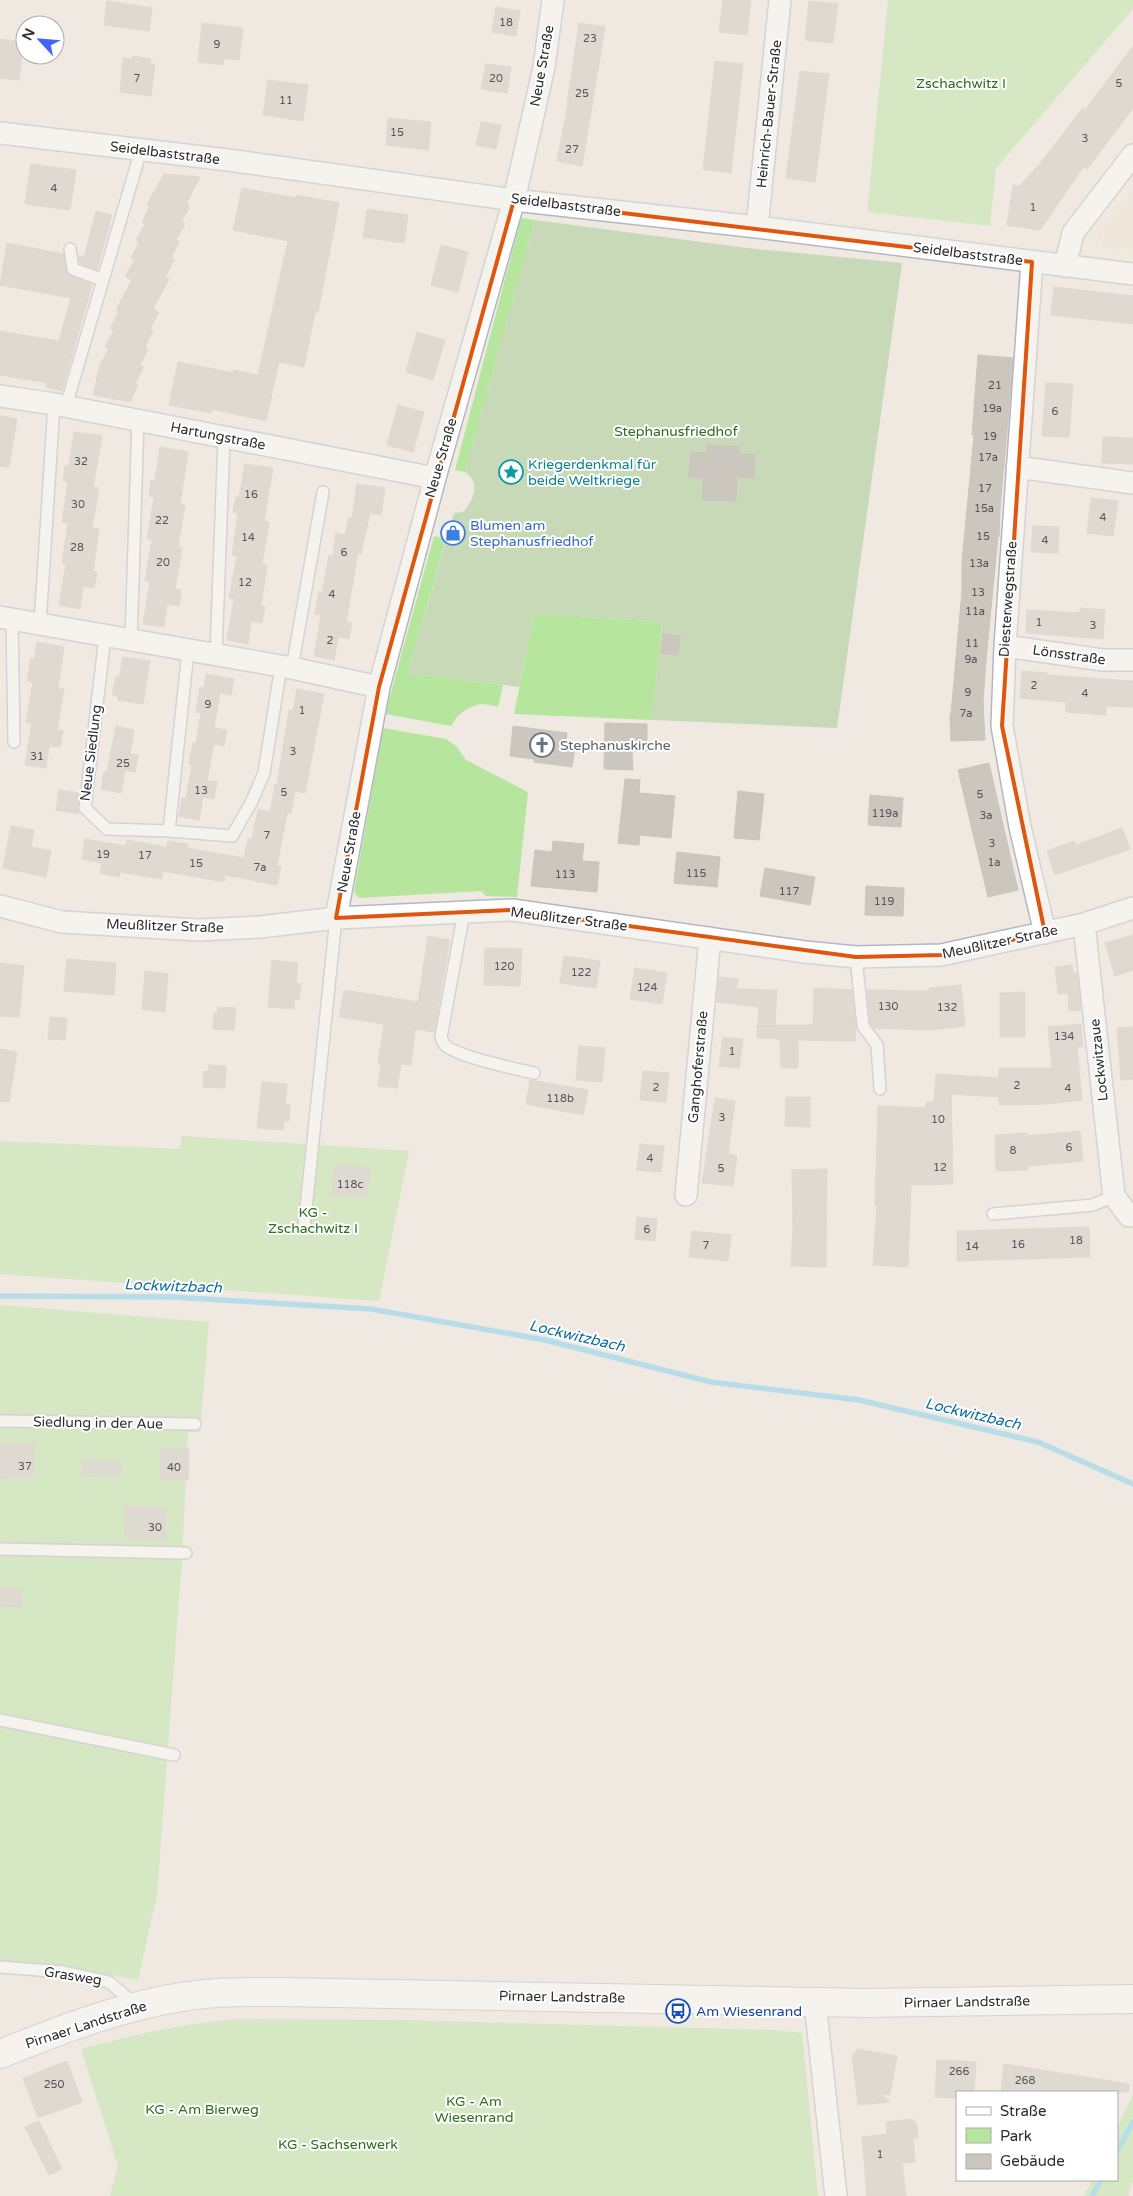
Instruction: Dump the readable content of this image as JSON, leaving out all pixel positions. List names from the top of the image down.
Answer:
{
  "streets": {
    "street": [
      "Neue Straße",
      "Heinrich-Bauer-Straße",
      "Seidelbaststraße",
      "Hartungstraße",
      "Diesterwegstraße",
      "Lönsstraße",
      "Meußlitzer Straße",
      "Lockwitzaue",
      "Ganghoferstraße",
      "Pirnaer Landstraße"
    ],
    "lane": ["Neue Siedlung", "Siedlung in der Aue", "Grasweg"]
  },
  "crossings": [
    ["Neue Straße", "Seidelbaststraße"],
    ["Neue Straße", "Hartungstraße"],
    ["Neue Straße", "Meußlitzer Straße"],
    ["Heinrich-Bauer-Straße", "Seidelbaststraße"],
    ["Seidelbaststraße", "Diesterwegstraße"],
    ["Diesterwegstraße", "Lönsstraße"],
    ["Diesterwegstraße", "Meußlitzer Straße"],
    ["Meußlitzer Straße", "Lockwitzaue"],
    ["Meußlitzer Straße", "Ganghoferstraße"],
    ["Grasweg", "Pirnaer Landstraße"]
  ],
  "water": ["Lockwitzbach"],
  "parks": [
    "Zschachwitz I",
    "Stephanusfriedhof",
    "KG - Zschachwitz I",
    "KG - Am Wiesenrand",
    "KG - Am Bierweg",
    "KG - Sachsenwerk"
  ],
  "places": {
    "place": ["Kriegerdenkmal für beide Weltkriege"],
    "shop": ["Blumen am Stephanusfriedhof"],
    "church": ["Stephanuskirche"],
    "bus stop": ["Am Wiesenrand"]
  },
  "house_numbers": [
    "18",
    "23",
    "9",
    "7",
    "20",
    "5",
    "25",
    "11",
    "15",
    "3",
    "27",
    "4",
    "1",
    "21",
    "19a",
    "6",
    "19",
    "17a",
    "32",
    "17",
    "16",
    "30",
    "15a",
    "4",
    "22",
    "15",
    "14",
    "4",
    "28",
    "6",
    "20",
    "13a",
    "12",
    "13",
    "4",
    "11a",
    "1",
    "3",
    "2",
    "11",
    "9a",
    "2",
    "9",
    "4",
    "9",
    "1",
    "7a",
    "3",
    "31",
    "25",
    "13",
    "5",
    "5",
    "119a",
    "3a",
    "7",
    "3",
    "19",
    "17",
    "1a",
    "15",
    "7a",
    "115",
    "113",
    "117",
    "119",
    "120",
    "122",
    "124",
    "130",
    "132",
    "134",
    "1",
    "2",
    "2",
    "4",
    "118b",
    "3",
    "10",
    "6",
    "8",
    "4",
    "12",
    "5",
    "118c",
    "6",
    "18",
    "16",
    "7",
    "14",
    "37",
    "40",
    "30",
    "266",
    "268",
    "250",
    "1"
  ],
  "legend": ["Straße", "Park", "Gebäude"],
  "north": "top left"
}
